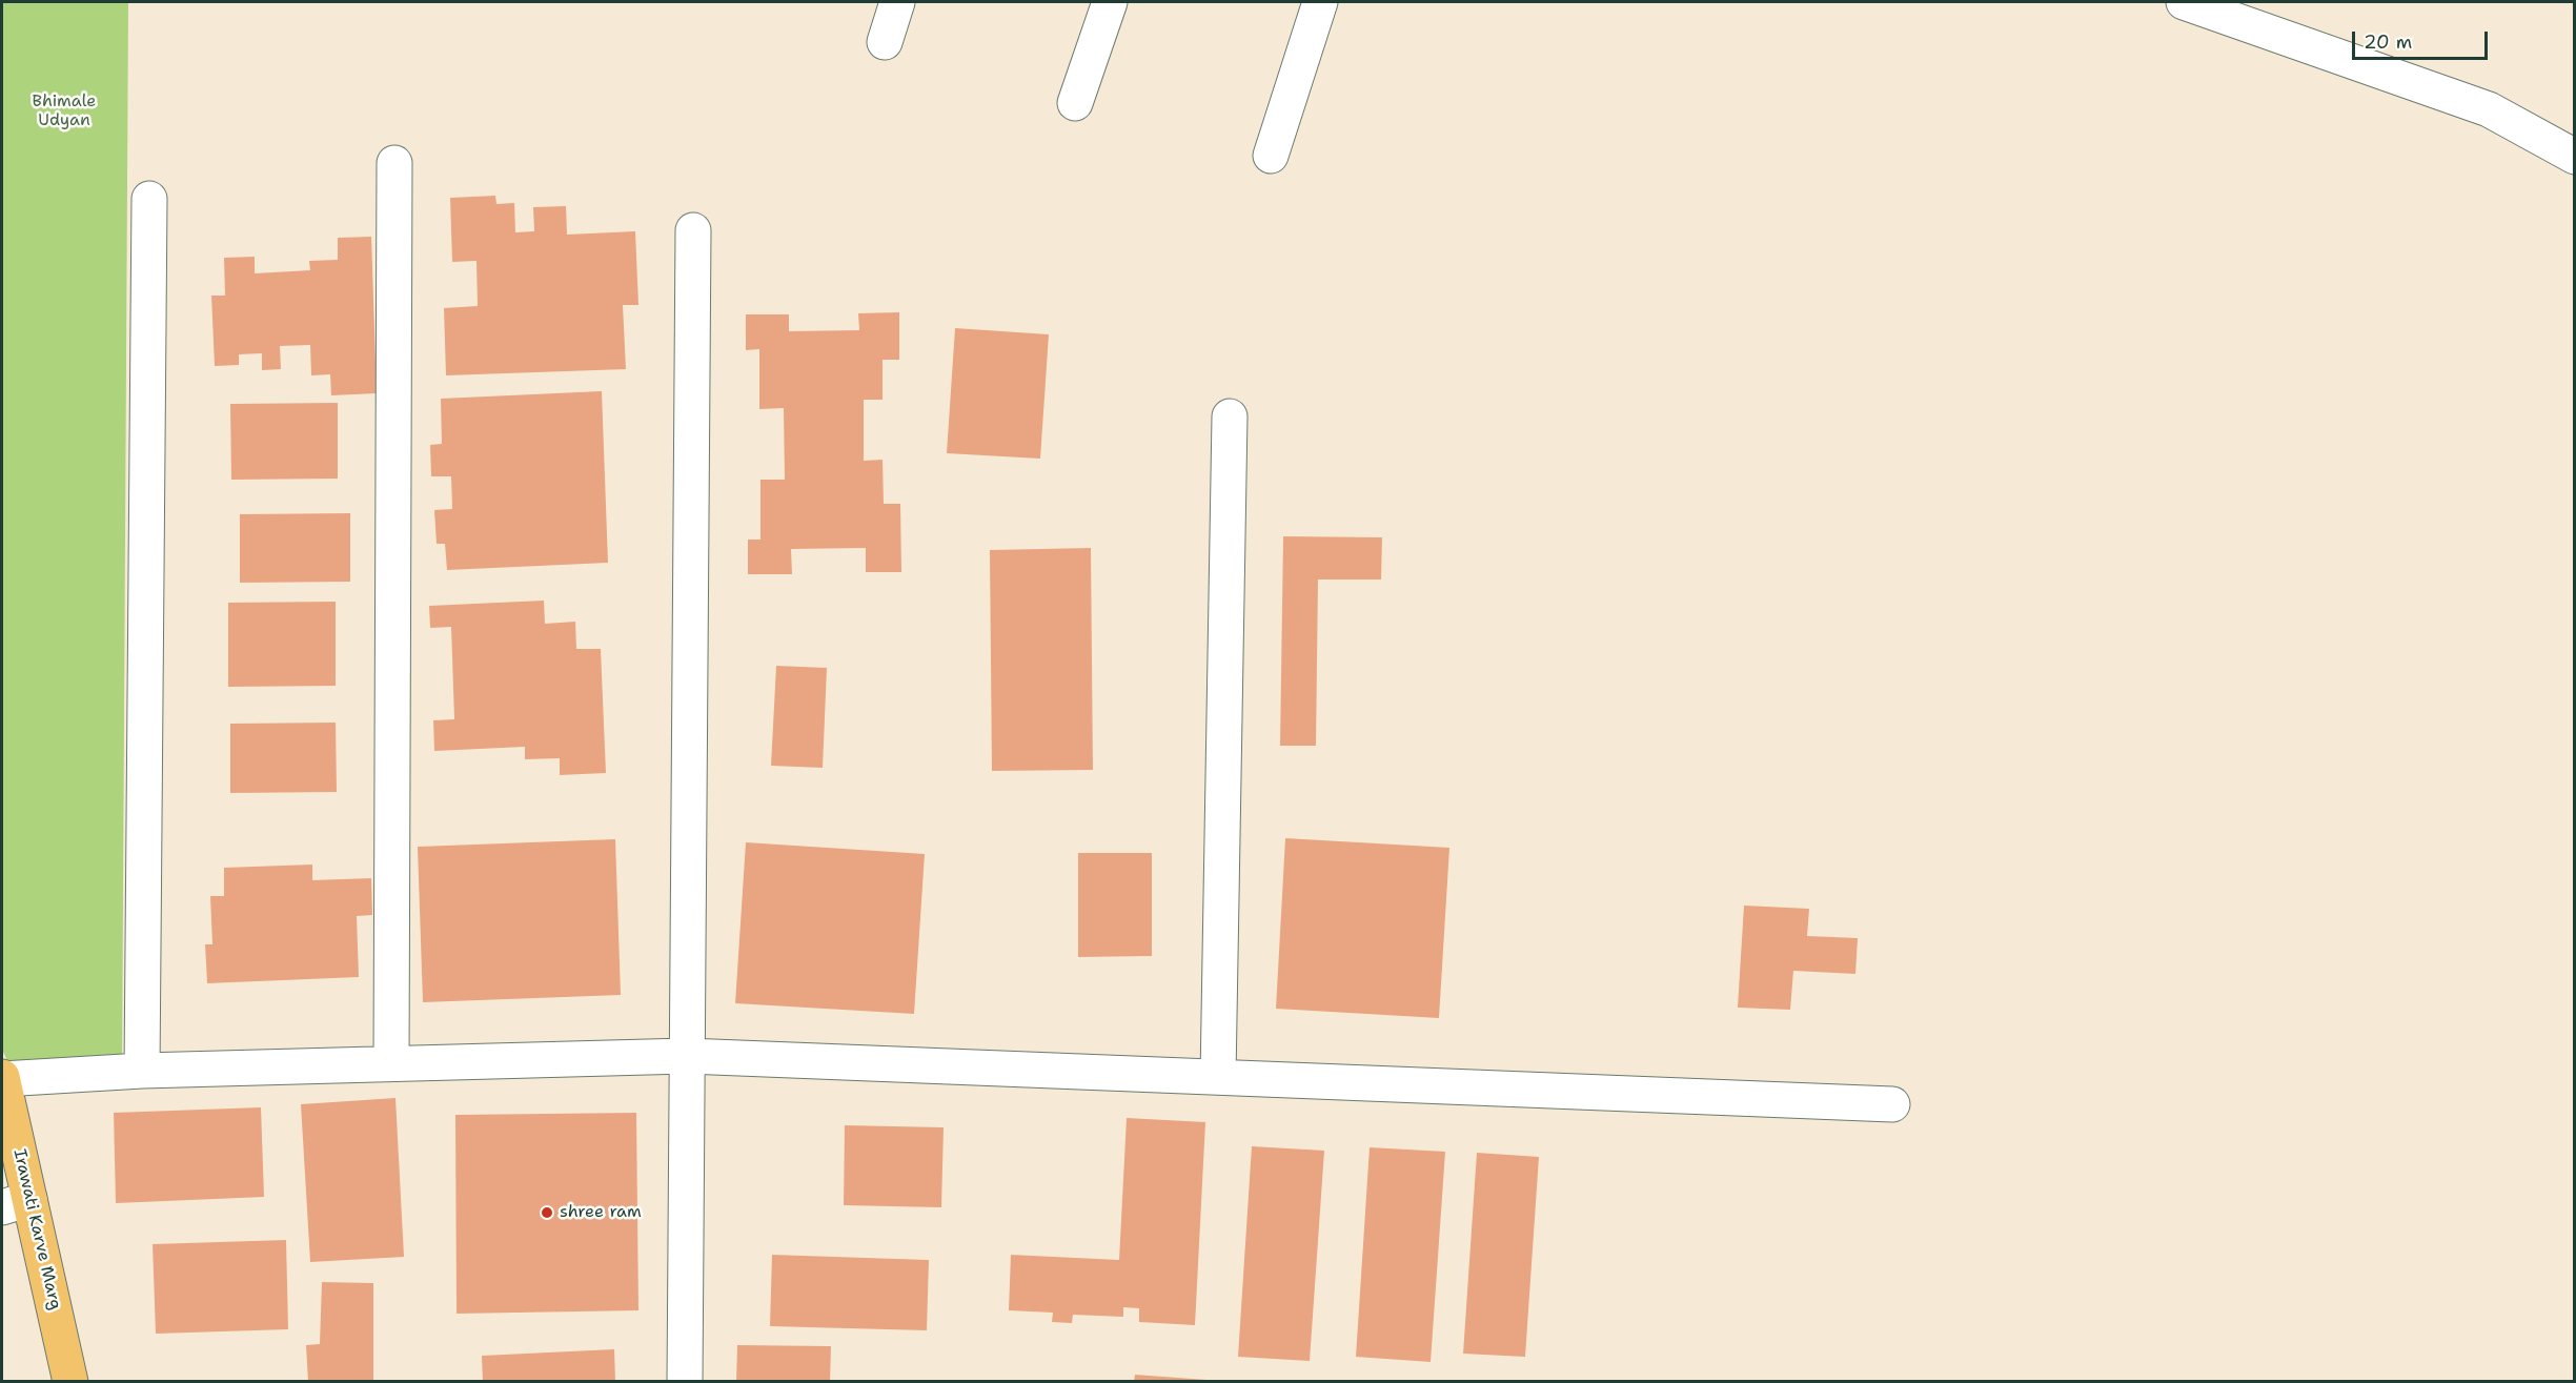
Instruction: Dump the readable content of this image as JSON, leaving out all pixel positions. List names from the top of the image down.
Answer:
{
  "streets": {
    "main road": ["Irawati Karve Marg"]
  },
  "parks": ["Bhimale Udyan"],
  "places": ["shree ram"],
  "scale_bar": "20 m"
}
